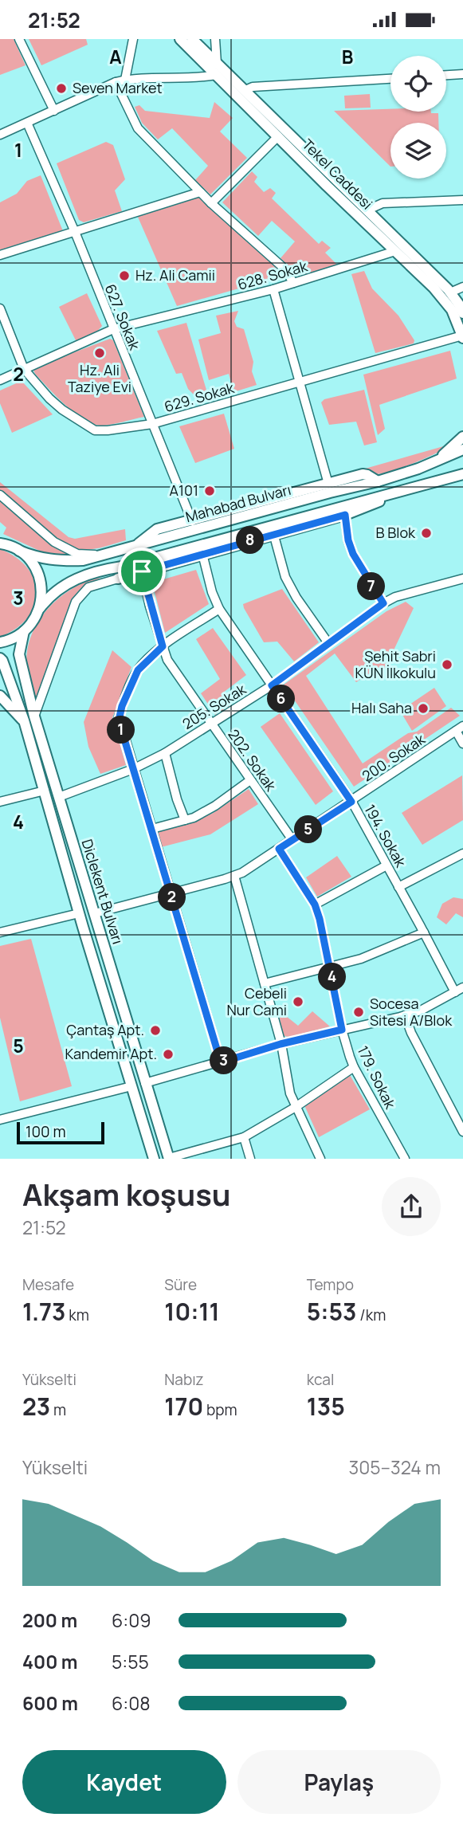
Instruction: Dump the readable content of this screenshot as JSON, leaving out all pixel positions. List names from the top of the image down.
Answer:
{
  "streets": {
    "main road": ["Tekel Caddesi", "Mahabad Bulvarı", "Diclekent Bulvarı"],
    "street": [
      "628. Sokak",
      "627. Sokak",
      "629. Sokak",
      "205. Sokak",
      "200. Sokak",
      "202. Sokak",
      "194. Sokak",
      "179. Sokak"
    ]
  },
  "crossings": [
    ["Tekel Caddesi", "628. Sokak"],
    ["Tekel Caddesi", "629. Sokak"],
    ["628. Sokak", "627. Sokak"],
    ["628. Sokak", "629. Sokak"],
    ["627. Sokak", "629. Sokak"],
    ["Mahabad Bulvarı", "Diclekent Bulvarı"],
    ["205. Sokak", "202. Sokak"],
    ["205. Sokak", "194. Sokak"],
    ["205. Sokak", "Diclekent Bulvarı"],
    ["200. Sokak", "202. Sokak"],
    ["200. Sokak", "194. Sokak"],
    ["200. Sokak", "Diclekent Bulvarı"],
    ["200. Sokak", "179. Sokak"]
  ],
  "places": [
    "Seven Market",
    "Hz. Ali Camii",
    "Hz. Ali Taziye Evi",
    "A101",
    "B Blok",
    "Şehit Sabri KÜN İlkokulu",
    "Halı Saha",
    "Cebeli Nur Cami",
    "Socesa Sitesi A/Blok",
    "Çantaş Apt.",
    "Kandemir Apt."
  ],
  "scale_bar": "100 m",
  "page": {
    "status": "21:52",
    "pins": [
      "8",
      "7",
      "6",
      "1",
      "5",
      "2",
      "4",
      "3"
    ],
    "scale": "100 m",
    "heading": ["Akşam koşusu", "21:52"],
    "stats": [
      ["Mesafe", "1.73 km"],
      ["Süre", "10:11"],
      ["Tempo", "5:53 /km"],
      ["Yükselti", "23 m"],
      ["Nabız", "170 bpm"],
      ["kcal", "135"]
    ],
    "chart": ["Yükselti", "305–324 m"],
    "list": [
      {
        "name": "200 m",
        "note": "6:09"
      },
      {
        "name": "400 m",
        "note": "5:55"
      },
      {
        "name": "600 m",
        "note": "6:08"
      }
    ],
    "buttons": ["Kaydet", "Paylaş"]
  },
  "grid": {
    "columns": ["A", "B"],
    "rows": [
      "1",
      "2",
      "3",
      "4",
      "5"
    ]
  }
}
